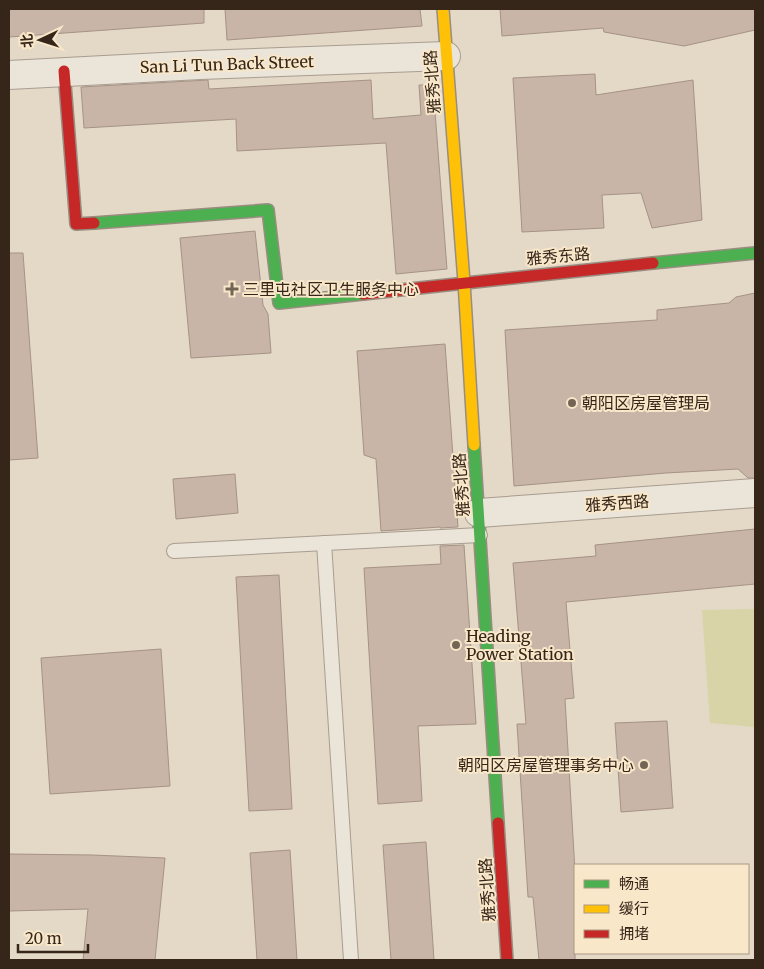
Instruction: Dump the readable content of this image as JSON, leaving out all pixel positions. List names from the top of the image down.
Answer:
{
  "streets": {
    "street": [
      "San Li Tun Back Street",
      "雅秀北路",
      "雅秀东路",
      "雅秀西路"
    ]
  },
  "crossings": [
    ["San Li Tun Back Street", "雅秀北路"],
    ["San Li Tun Back Street", "雅秀东路"],
    ["雅秀北路", "雅秀东路"],
    ["雅秀北路", "雅秀西路"]
  ],
  "places": {
    "health": ["三里屯社区卫生服务中心"],
    "other": ["朝阳区房屋管理局", "Heading Power Station", "朝阳区房屋管理事务中心"]
  },
  "legend": ["畅通", "缓行", "拥堵"],
  "scale_bar": "20 m",
  "north": "left"
}
